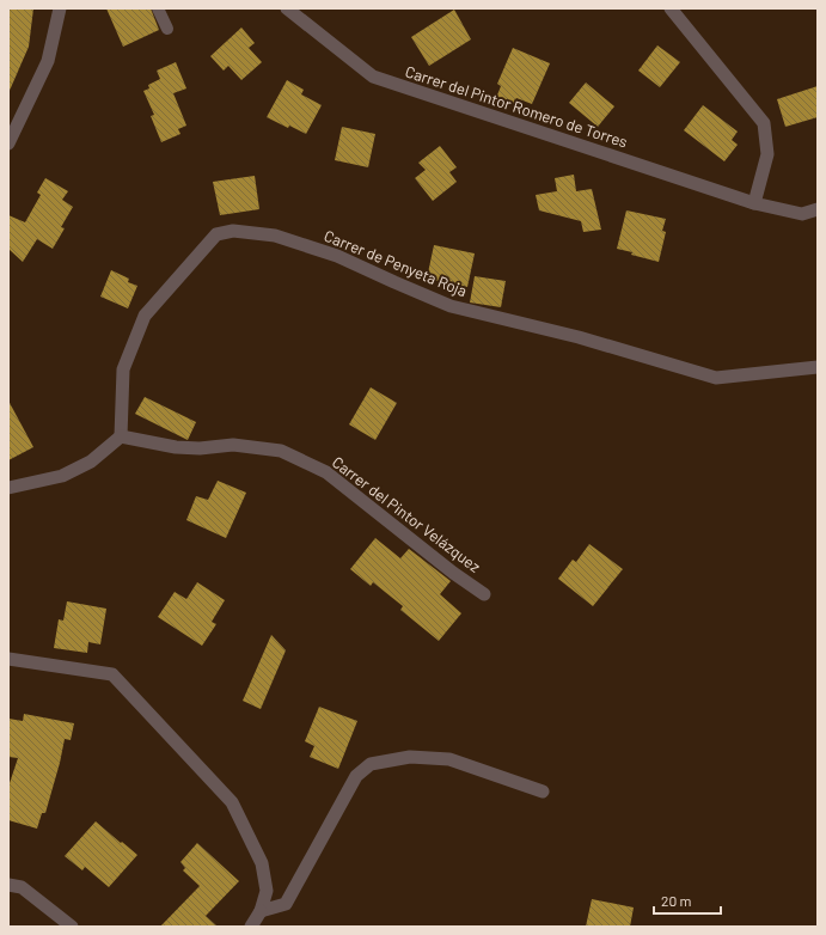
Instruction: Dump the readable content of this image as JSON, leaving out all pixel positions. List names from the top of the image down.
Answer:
{
  "streets": {
    "street": ["Carrer del Pintor Romero de Torres", "Carrer de Penyeta Roja", "Carrer del Pintor Velázquez"]
  },
  "crossings": [
    ["Carrer de Penyeta Roja", "Carrer del Pintor Velázquez"]
  ],
  "scale_bar": "20 m"
}
